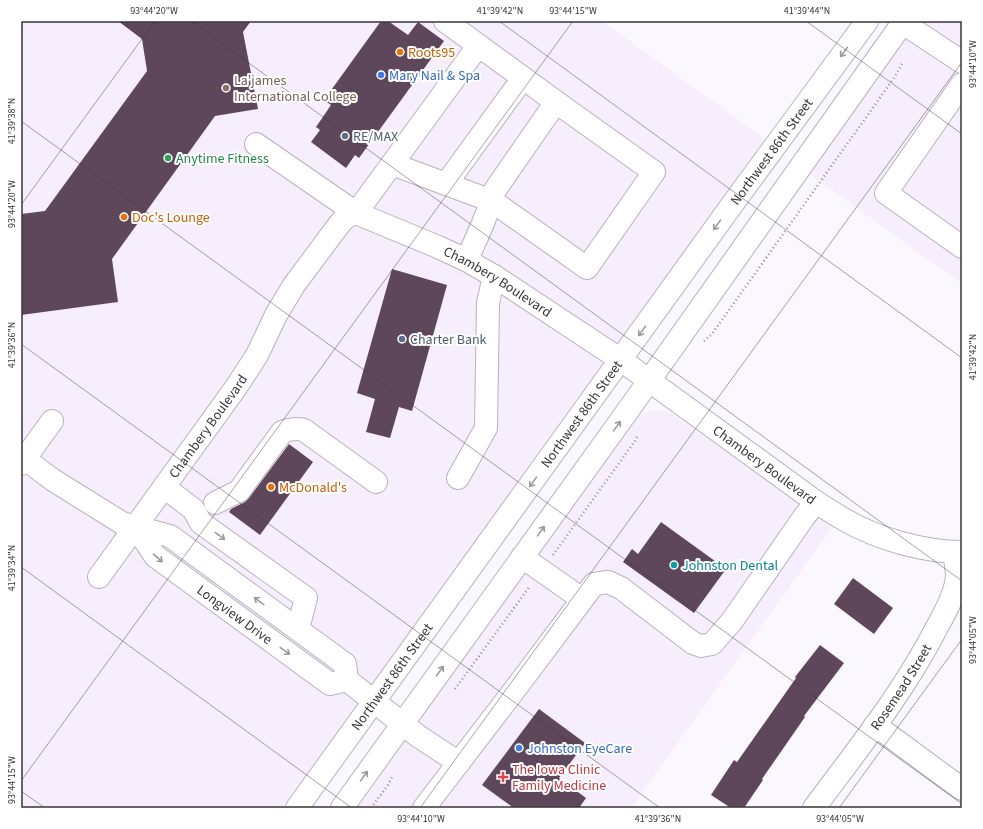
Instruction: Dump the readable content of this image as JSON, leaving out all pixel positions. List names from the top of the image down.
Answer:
{
  "streets": {
    "street": [
      "Northwest 86th Street",
      "Chambery Boulevard",
      "Longview Drive",
      "Rosemead Street"
    ]
  },
  "crossings": [
    ["Northwest 86th Street", "Chambery Boulevard"],
    ["Chambery Boulevard", "Longview Drive"],
    ["Chambery Boulevard", "Rosemead Street"]
  ],
  "places": {
    "other": [
      "Roots95",
      "Mary Nail & Spa",
      "La'james International College",
      "RE/MAX",
      "Anytime Fitness",
      "Doc's Lounge",
      "Charter Bank",
      "McDonald's",
      "Johnston Dental",
      "Johnston EyeCare"
    ],
    "health": ["The Iowa Clinic Family Medicine"]
  },
  "coordinates": [
    "93°44'20\"W",
    "41°39'42\"N",
    "93°44'15\"W",
    "41°39'44\"N",
    "93°44'10\"W",
    "41°39'38\"N",
    "41°39'36\"N",
    "41°39'34\"N",
    "93°44'05\"W"
  ]
}
